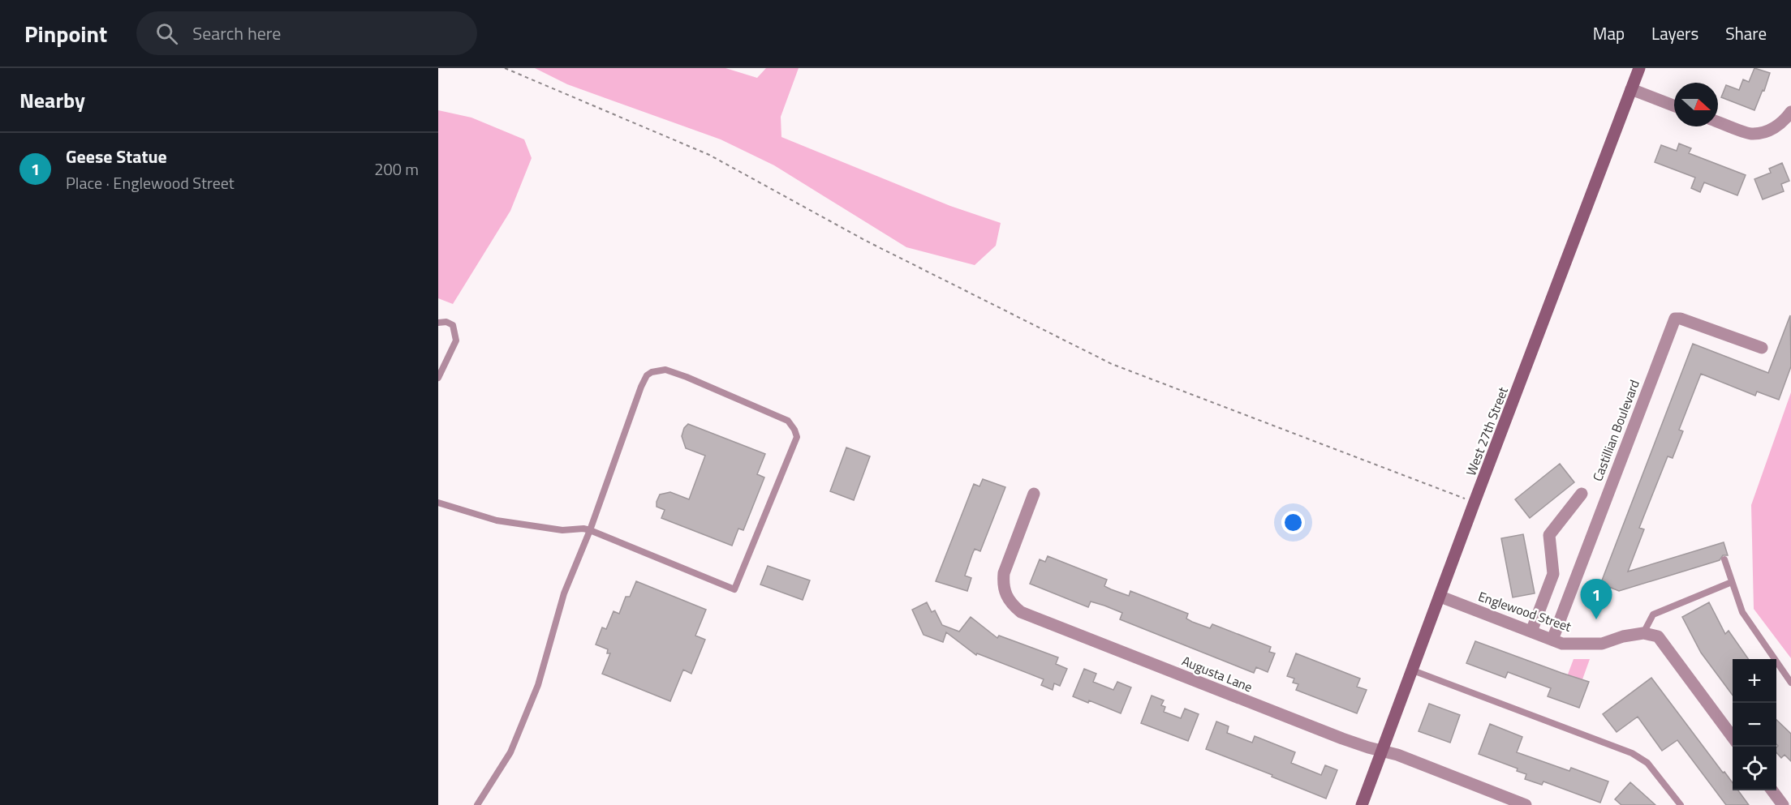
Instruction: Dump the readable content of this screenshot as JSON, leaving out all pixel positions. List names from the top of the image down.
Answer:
{
  "streets": {
    "main road": ["West 27th Street"],
    "street": ["Castillian Boulevard", "Englewood Street", "Augusta Lane"]
  },
  "crossings": [
    ["Castillian Boulevard", "Englewood Street"],
    ["West 27th Street", "Englewood Street"],
    ["West 27th Street", "Augusta Lane"]
  ],
  "north": "right",
  "page": {
    "header": "Pinpoint",
    "search": "Search here",
    "nav": ["Map", "Layers", "Share"],
    "heading": "Nearby",
    "list": [
      {
        "mark": "1",
        "name": "Geese Statue",
        "note": "Place · Englewood Street",
        "value": "200 m"
      }
    ],
    "pins": "1",
    "map_buttons": ["+", "−"]
  }
}
